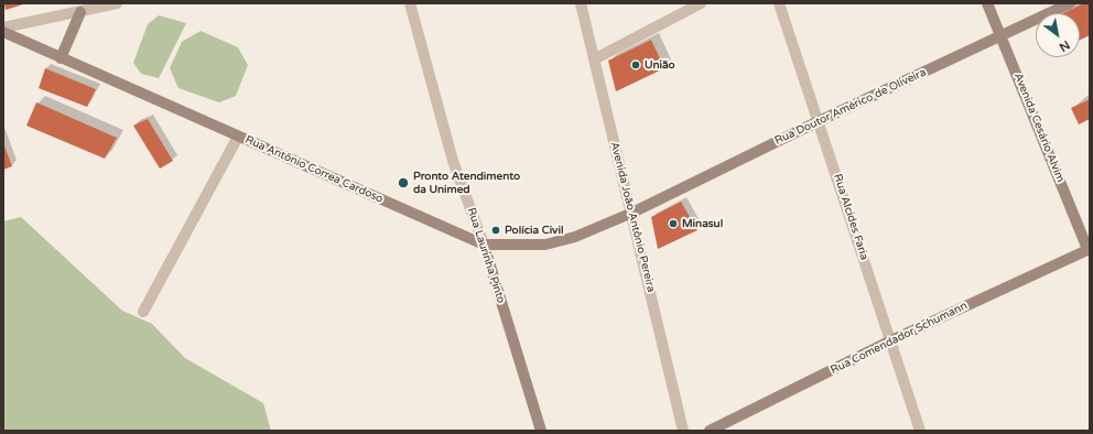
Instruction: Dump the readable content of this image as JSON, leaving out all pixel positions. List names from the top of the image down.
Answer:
{
  "streets": {
    "main road": [
      "Rua Doutor Américo de Oliveira",
      "Avenida Cesário Alvim",
      "Rua Antônio Correa Cardoso",
      "Rua Laurinha Pinto",
      "Rua Comendador Schumann"
    ],
    "street": ["Avenida João Antônio Pereira", "Rua Alcides Faria"]
  },
  "crossings": [
    ["Rua Doutor Américo de Oliveira", "Avenida Cesário Alvim"],
    ["Rua Doutor Américo de Oliveira", "Rua Antônio Correa Cardoso"],
    ["Rua Doutor Américo de Oliveira", "Avenida João Antônio Pereira"],
    ["Rua Doutor Américo de Oliveira", "Rua Alcides Faria"],
    ["Avenida Cesário Alvim", "Rua Comendador Schumann"],
    ["Rua Antônio Correa Cardoso", "Avenida João Antônio Pereira"],
    ["Rua Antônio Correa Cardoso", "Rua Laurinha Pinto"],
    ["Rua Alcides Faria", "Rua Comendador Schumann"]
  ],
  "places": [
    "União",
    "Pronto Atendimento da Unimed",
    "Minasul",
    "Polícia Civil"
  ],
  "north": "bottom right"
}
